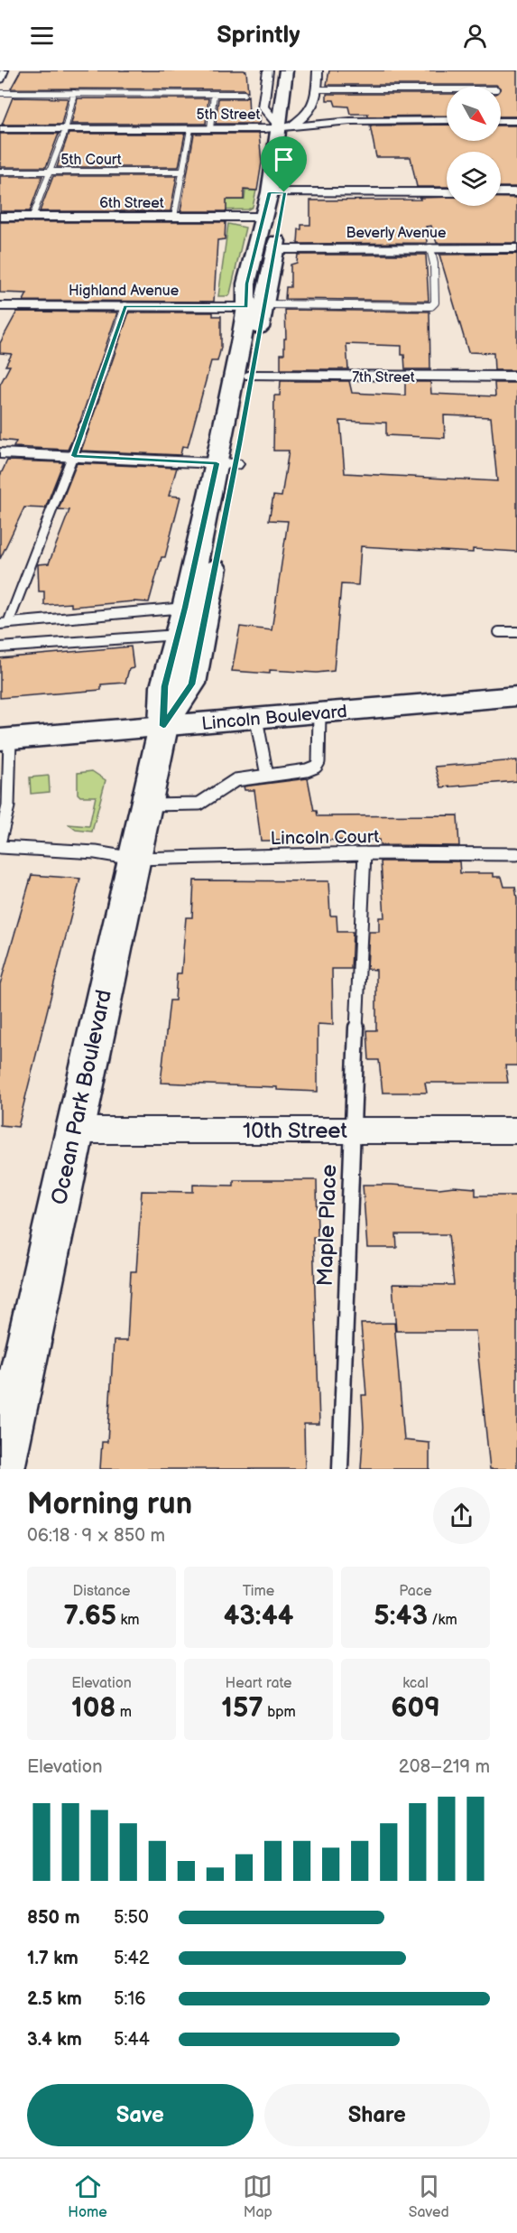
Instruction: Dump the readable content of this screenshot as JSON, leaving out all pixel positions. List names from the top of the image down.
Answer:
{
  "streets": {
    "main road": ["Lincoln Boulevard", "Ocean Park Boulevard"],
    "street": [
      "5th Street",
      "6th Street",
      "Beverly Avenue",
      "Highland Avenue",
      "7th Street",
      "10th Street"
    ],
    "lane": ["5th Court", "Lincoln Court", "Maple Place"]
  },
  "crossings": [
    ["5th Street", "Ocean Park Boulevard"],
    ["6th Street", "Ocean Park Boulevard"],
    ["Beverly Avenue", "Ocean Park Boulevard"],
    ["Highland Avenue", "Ocean Park Boulevard"],
    ["7th Street", "Ocean Park Boulevard"],
    ["Lincoln Boulevard", "Ocean Park Boulevard"],
    ["Lincoln Court", "Ocean Park Boulevard"],
    ["Lincoln Court", "Maple Place"],
    ["Ocean Park Boulevard", "10th Street"],
    ["10th Street", "Maple Place"]
  ],
  "north": "bottom right",
  "page": {
    "header": "Sprintly",
    "heading": ["Morning run", "06:18 · 9 × 850 m"],
    "stats": [
      ["Distance", "7.65 km"],
      ["Time", "43:44"],
      ["Pace", "5:43 /km"],
      ["Elevation", "108 m"],
      ["Heart rate", "157 bpm"],
      ["kcal", "609"]
    ],
    "chart": ["Elevation", "208–219 m"],
    "list": [
      {
        "name": "850 m",
        "note": "5:50"
      },
      {
        "name": "1.7 km",
        "note": "5:42"
      },
      {
        "name": "2.5 km",
        "note": "5:16"
      },
      {
        "name": "3.4 km",
        "note": "5:44"
      }
    ],
    "buttons": ["Save", "Share"],
    "tabs": ["Home", "Map", "Saved"]
  }
}
